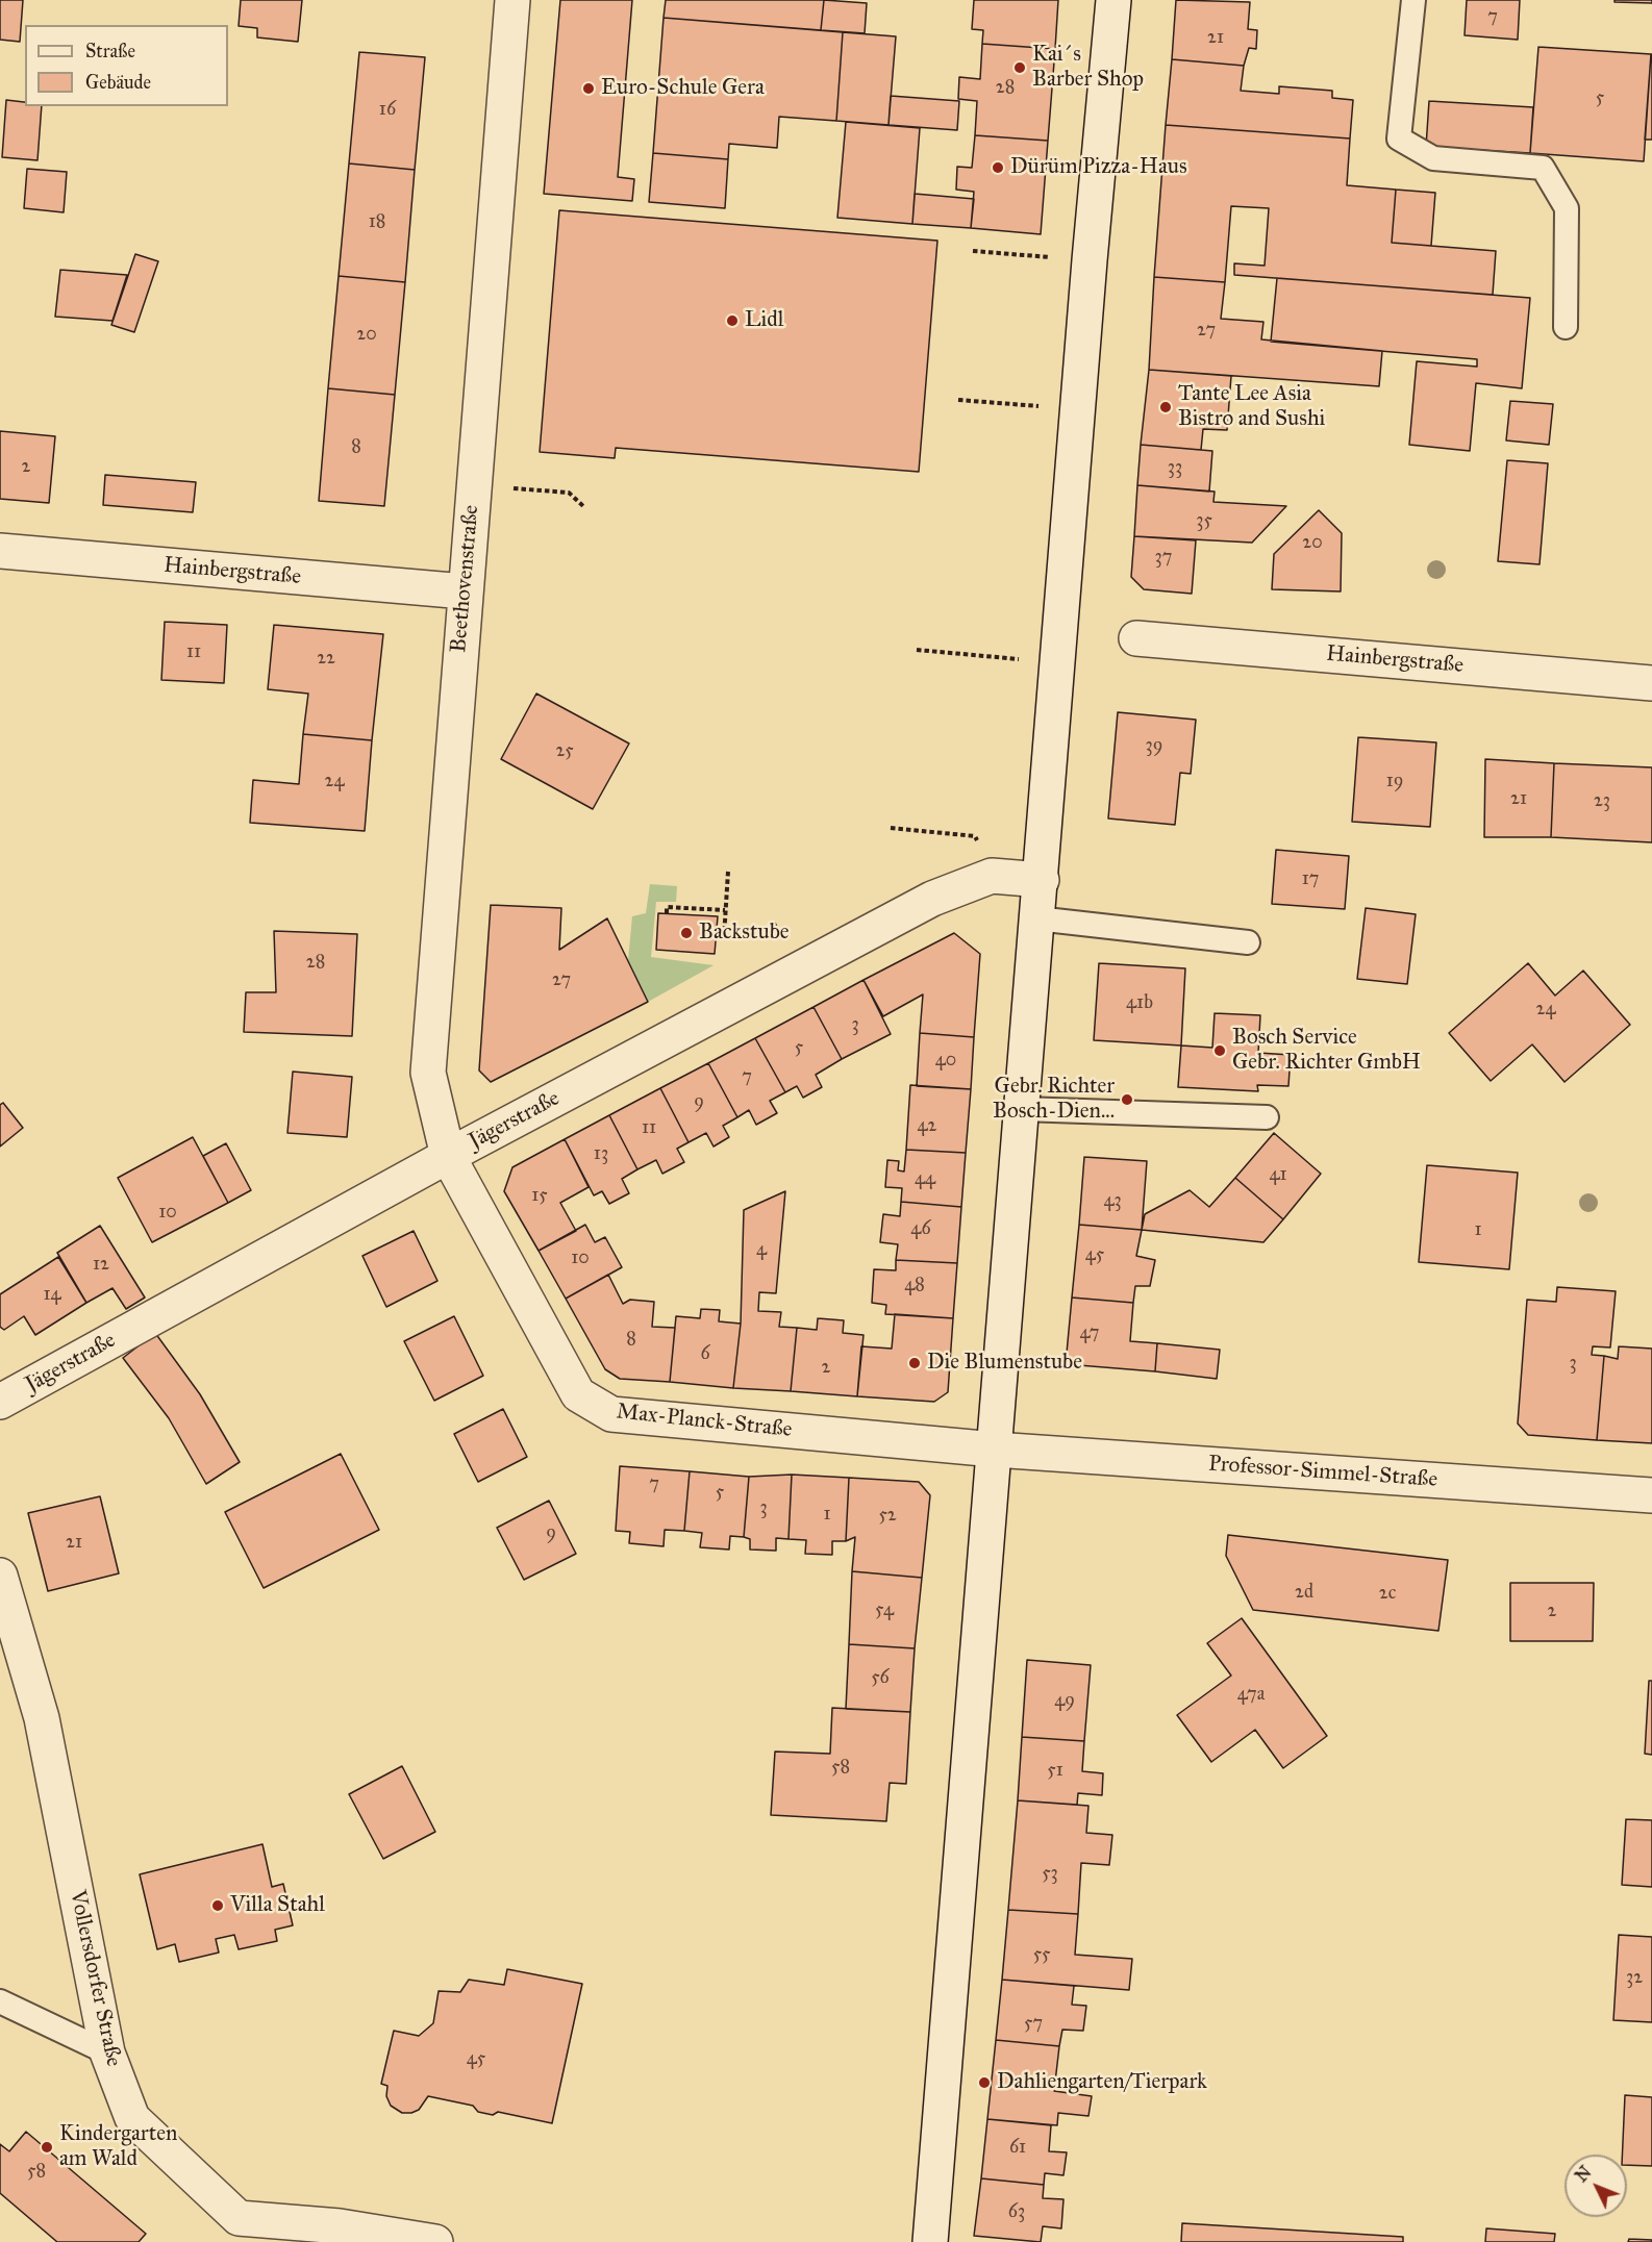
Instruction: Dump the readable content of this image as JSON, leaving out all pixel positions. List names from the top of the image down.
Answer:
{
  "streets": {
    "street": [
      "Hainbergstraße",
      "Beethovenstraße",
      "Jägerstraße",
      "Max-Planck-Straße",
      "Professor-Simmel-Straße",
      "Vollersdorfer Straße"
    ]
  },
  "crossings": [
    ["Hainbergstraße", "Beethovenstraße"],
    ["Beethovenstraße", "Jägerstraße"],
    ["Beethovenstraße", "Max-Planck-Straße"],
    ["Jägerstraße", "Max-Planck-Straße"],
    ["Max-Planck-Straße", "Professor-Simmel-Straße"]
  ],
  "places": [
    "Kai´s Barber Shop",
    "Euro-Schule Gera",
    "Dürüm Pizza-Haus",
    "Lidl",
    "Tante Lee Asia Bistro and Sushi",
    "Backstube",
    "Bosch Service Gebr. Richter GmbH",
    "Gebr. Richter Bosch-Dien...",
    "Die Blumenstube",
    "Villa Stahl",
    "Dahliengarten/Tierpark",
    "Kindergarten am Wald"
  ],
  "house_numbers": [
    "7",
    "21",
    "28",
    "5",
    "16",
    "18",
    "27",
    "20",
    "8",
    "2",
    "33",
    "35",
    "20",
    "37",
    "11",
    "22",
    "39",
    "25",
    "24",
    "19",
    "21",
    "23",
    "17",
    "28",
    "27",
    "41b",
    "24",
    "3",
    "5",
    "40",
    "7",
    "9",
    "42",
    "11",
    "13",
    "41",
    "44",
    "15",
    "43",
    "10",
    "46",
    "1",
    "4",
    "45",
    "10",
    "12",
    "48",
    "14",
    "47",
    "8",
    "6",
    "3",
    "2",
    "7",
    "5",
    "3",
    "1",
    "52",
    "9",
    "21",
    "2d",
    "2c",
    "54",
    "2",
    "56",
    "47a",
    "49",
    "58",
    "51",
    "53",
    "55",
    "32",
    "57",
    "45",
    "61",
    "58",
    "63"
  ],
  "legend": ["Straße", "Gebäude"],
  "north": "top left"
}
